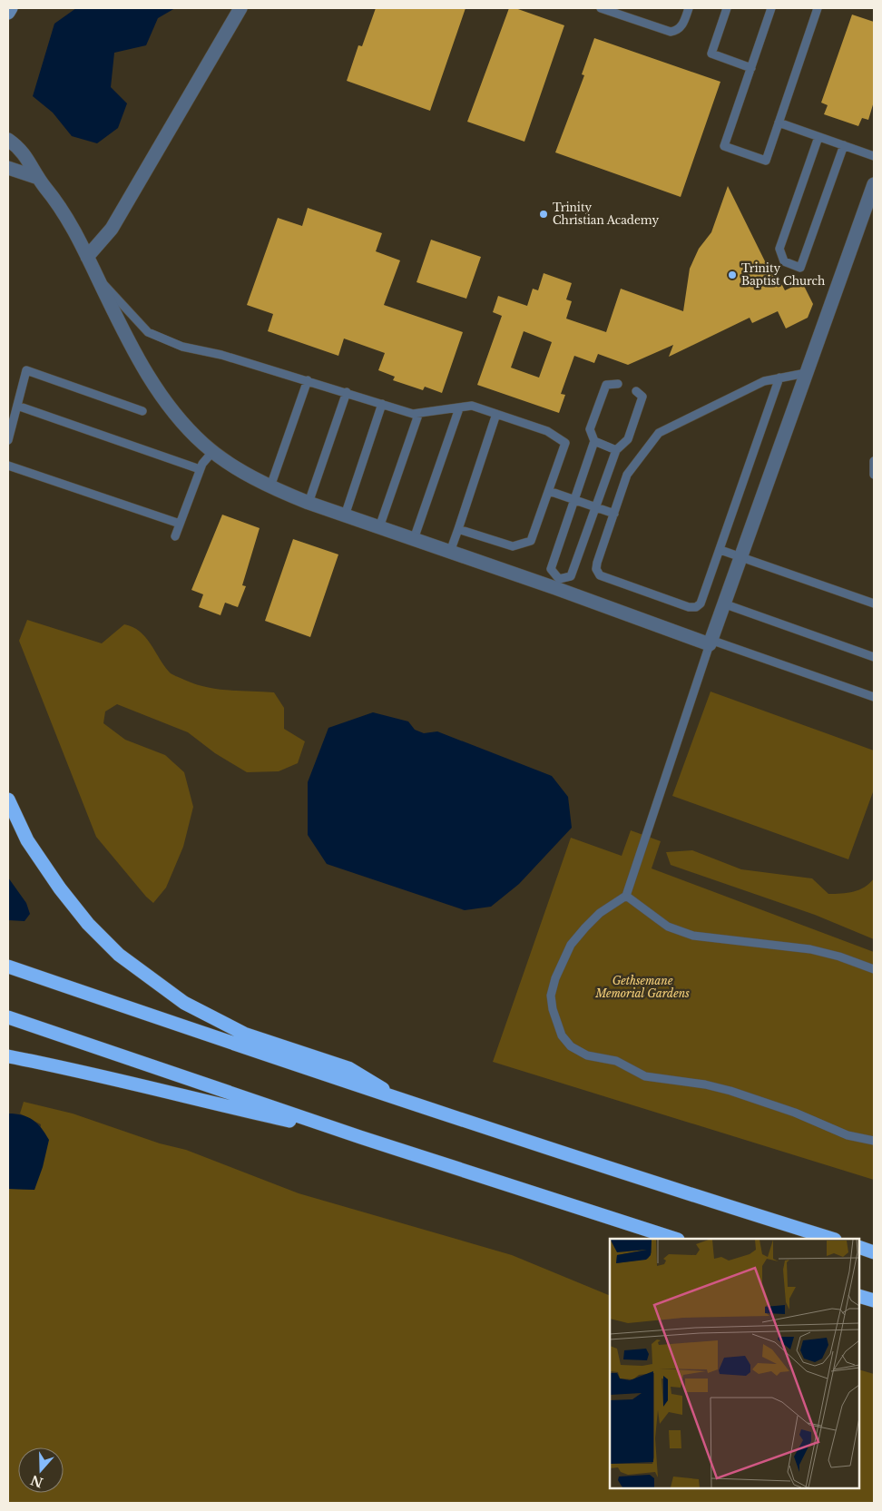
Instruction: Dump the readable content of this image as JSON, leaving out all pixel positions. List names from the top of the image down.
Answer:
{
  "parks": ["Gethsemane Memorial Gardens"],
  "places": ["Trinity Christian Academy", "Trinity Baptist Church"],
  "north": "bottom"
}
